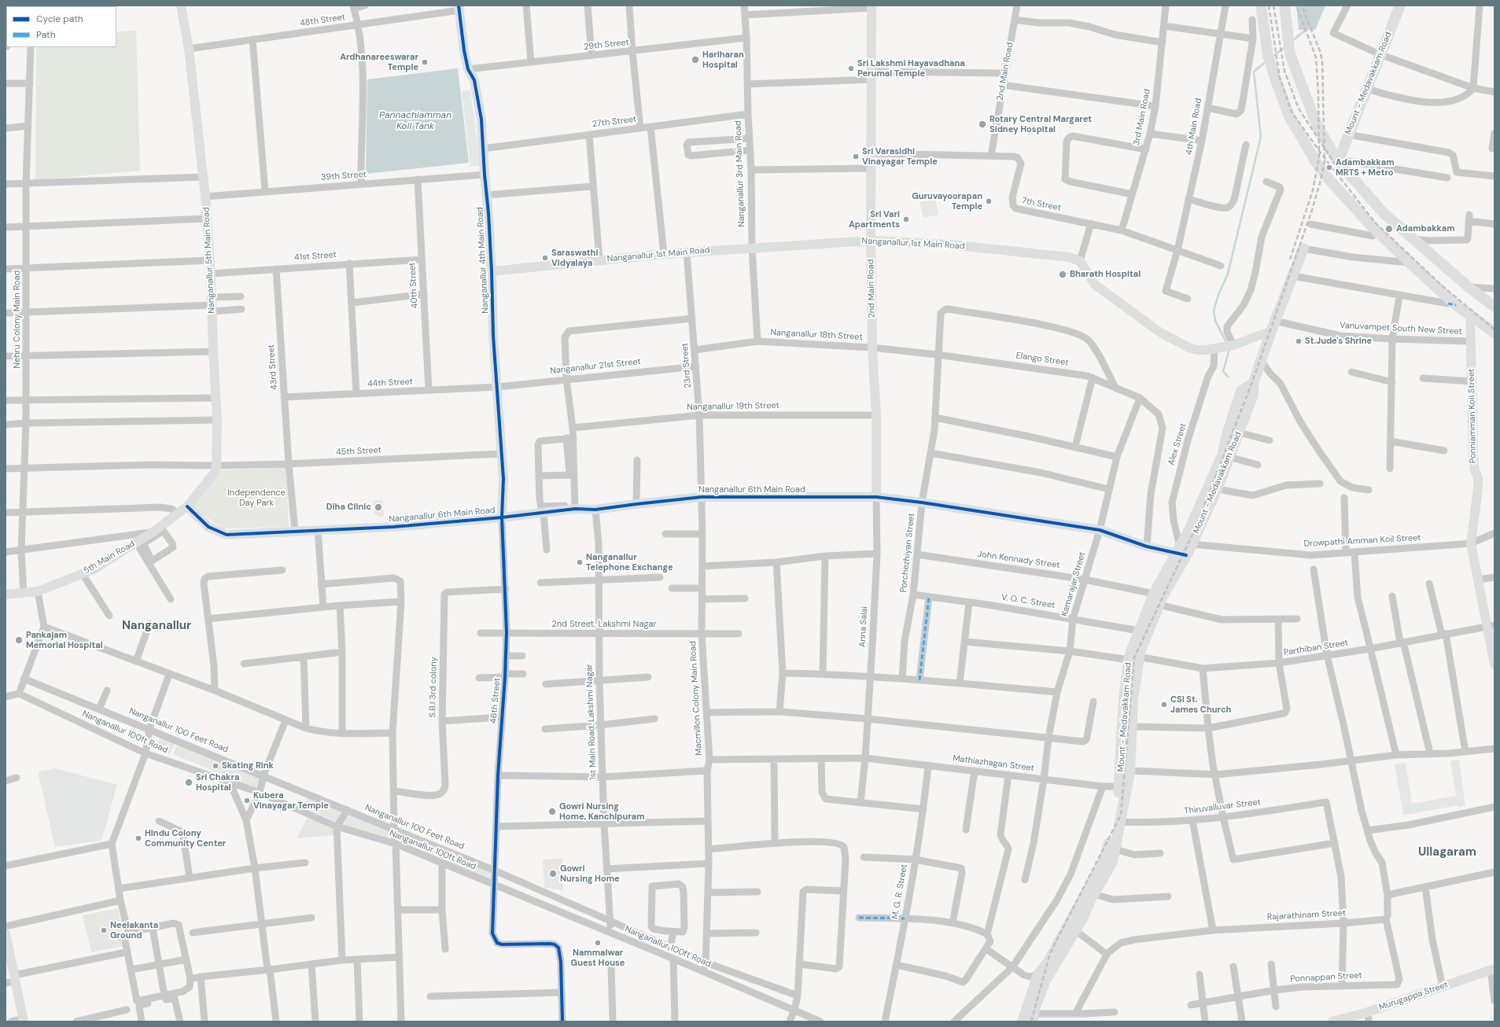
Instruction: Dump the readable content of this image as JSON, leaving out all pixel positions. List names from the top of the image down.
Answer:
{
  "streets": {
    "main road": ["Mount - Medavakkam Road"],
    "street": [
      "48th Street",
      "29th Street",
      "2nd Main Road",
      "3rd Main Road",
      "27th Street",
      "4th Main Road",
      "Nanganallur 3rd Main Road",
      "39th Street",
      "7th Street",
      "Nanganallur 1st Main Road",
      "41st Street",
      "Nanganallur 5th Main Road",
      "Nanganallur 4th Main Road",
      "40th Street",
      "Nehru Colony Main Road",
      "Vanuvampet South New Street",
      "Nanganallur 18th Street",
      "Elango Street",
      "23rd Street",
      "Nanganallur 21st Street",
      "43rd Street",
      "44th Street",
      "Nanganallur 19th Street",
      "Ponniamman Koil Street",
      "Alex Street",
      "45th Street",
      "Nanganallur 6th Main Road",
      "Drowpathi Amman Koil Street",
      "Porchezhiyan Street",
      "5th Main Road",
      "John Kennady Street",
      "Kamarajar Street",
      "V. O. C. Street",
      "2nd Street, Lakshmi Nagar",
      "Anna Salai",
      "Parthiban Street",
      "S.B.I 3rd colony",
      "Macmillon Colony Main Road",
      "46th Street",
      "1st Main Road, Lakshmi Nagar",
      "Nanganallur 100 Feet Road",
      "Nanganallur 100ft Road",
      "Mathiazhagan Street",
      "Thiruvalluvar Street",
      "M. G. R. Street",
      "Rajarathinam Street",
      "Ponnappan Street",
      "Murugappa Street"
    ]
  },
  "crossings": [
    ["48th Street", "Nanganallur 5th Main Road"],
    ["48th Street", "Nanganallur 4th Main Road"],
    ["29th Street", "Nanganallur 3rd Main Road"],
    ["29th Street", "Nanganallur 4th Main Road"],
    ["2nd Main Road", "7th Street"],
    ["2nd Main Road", "Nanganallur 1st Main Road"],
    ["2nd Main Road", "Nanganallur 18th Street"],
    ["2nd Main Road", "Nanganallur 19th Street"],
    ["2nd Main Road", "Nanganallur 6th Main Road"],
    ["2nd Main Road", "Anna Salai"],
    ["Mount - Medavakkam Road", "Vanuvampet South New Street"],
    ["Mount - Medavakkam Road", "Alex Street"],
    ["Mount - Medavakkam Road", "Nanganallur 6th Main Road"],
    ["Mount - Medavakkam Road", "Drowpathi Amman Koil Street"],
    ["Mount - Medavakkam Road", "John Kennady Street"],
    ["Mount - Medavakkam Road", "V. O. C. Street"],
    ["Mount - Medavakkam Road", "Parthiban Street"],
    ["Mount - Medavakkam Road", "Mathiazhagan Street"],
    ["Mount - Medavakkam Road", "Thiruvalluvar Street"],
    ["3rd Main Road", "7th Street"],
    ["27th Street", "Nanganallur 3rd Main Road"],
    ["27th Street", "Nanganallur 4th Main Road"],
    ["4th Main Road", "7th Street"],
    ["Nanganallur 3rd Main Road", "Nanganallur 1st Main Road"],
    ["Nanganallur 3rd Main Road", "Nanganallur 18th Street"],
    ["39th Street", "Nanganallur 5th Main Road"],
    ["39th Street", "Nanganallur 4th Main Road"],
    ["39th Street", "40th Street"],
    ["Nanganallur 1st Main Road", "Nanganallur 4th Main Road"],
    ["Nanganallur 1st Main Road", "23rd Street"],
    ["41st Street", "Nanganallur 5th Main Road"],
    ["41st Street", "40th Street"],
    ["41st Street", "43rd Street"],
    ["Nanganallur 5th Main Road", "45th Street"],
    ["Nanganallur 5th Main Road", "Nanganallur 6th Main Road"],
    ["Nanganallur 5th Main Road", "5th Main Road"],
    ["Nanganallur 4th Main Road", "Nanganallur 21st Street"],
    ["Nanganallur 4th Main Road", "44th Street"],
    ["Nanganallur 4th Main Road", "45th Street"],
    ["Nanganallur 4th Main Road", "Nanganallur 6th Main Road"],
    ["Nanganallur 4th Main Road", "46th Street"],
    ["40th Street", "44th Street"],
    ["Nehru Colony Main Road", "45th Street"],
    ["Nehru Colony Main Road", "5th Main Road"],
    ["Vanuvampet South New Street", "Ponniamman Koil Street"],
    ["Nanganallur 18th Street", "Elango Street"],
    ["Nanganallur 18th Street", "23rd Street"],
    ["Nanganallur 18th Street", "Porchezhiyan Street"],
    ["Elango Street", "Nanganallur 6th Main Road"],
    ["Elango Street", "Porchezhiyan Street"],
    ["Elango Street", "Kamarajar Street"],
    ["23rd Street", "Nanganallur 21st Street"],
    ["23rd Street", "Nanganallur 19th Street"],
    ["23rd Street", "Nanganallur 6th Main Road"],
    ["23rd Street", "Macmillon Colony Main Road"],
    ["Nanganallur 21st Street", "44th Street"],
    ["43rd Street", "44th Street"],
    ["43rd Street", "45th Street"],
    ["43rd Street", "Nanganallur 6th Main Road"],
    ["Ponniamman Koil Street", "Drowpathi Amman Koil Street"],
    ["Ponniamman Koil Street", "Parthiban Street"],
    ["Alex Street", "Nanganallur 6th Main Road"],
    ["Nanganallur 6th Main Road", "Porchezhiyan Street"],
    ["Nanganallur 6th Main Road", "5th Main Road"],
    ["Nanganallur 6th Main Road", "Kamarajar Street"],
    ["Nanganallur 6th Main Road", "Anna Salai"],
    ["Nanganallur 6th Main Road", "Macmillon Colony Main Road"],
    ["Nanganallur 6th Main Road", "46th Street"],
    ["Nanganallur 6th Main Road", "1st Main Road, Lakshmi Nagar"],
    ["Porchezhiyan Street", "John Kennady Street"],
    ["Porchezhiyan Street", "V. O. C. Street"],
    ["John Kennady Street", "Kamarajar Street"],
    ["Kamarajar Street", "V. O. C. Street"],
    ["Kamarajar Street", "Parthiban Street"],
    ["Kamarajar Street", "Mathiazhagan Street"],
    ["2nd Street, Lakshmi Nagar", "Macmillon Colony Main Road"],
    ["2nd Street, Lakshmi Nagar", "46th Street"],
    ["2nd Street, Lakshmi Nagar", "1st Main Road, Lakshmi Nagar"],
    ["Anna Salai", "Mathiazhagan Street"],
    ["S.B.I 3rd colony", "46th Street"],
    ["Macmillon Colony Main Road", "Nanganallur 100 Feet Road"],
    ["Macmillon Colony Main Road", "Nanganallur 100ft Road"],
    ["Macmillon Colony Main Road", "Mathiazhagan Street"],
    ["46th Street", "Nanganallur 100 Feet Road"],
    ["46th Street", "Nanganallur 100ft Road"],
    ["1st Main Road, Lakshmi Nagar", "Nanganallur 100 Feet Road"],
    ["1st Main Road, Lakshmi Nagar", "Nanganallur 100ft Road"],
    ["Mathiazhagan Street", "M. G. R. Street"],
    ["Rajarathinam Street", "Ponnappan Street"]
  ],
  "districts": ["Nanganallur", "Ullagaram"],
  "water": ["Pannachiamman Koil Tank"],
  "parks": ["Independence Day Park"],
  "places": [
    "Hariharan Hospital",
    "Ardhanareeswarar Temple",
    "Sri Lakshmi Hayavadhana Perumal Temple",
    "Rotary Central Margaret Sidney Hospital",
    "Sri Varasidhi Vinayagar Temple",
    "Adambakkam MRTS + Metro",
    "Guruvayoorapan Temple",
    "Sri Vari Apartments",
    "Adambakkam",
    "Saraswathi Vidyalaya",
    "Bharath Hospital",
    "St.Jude's Shrine",
    "Diha Clinic",
    "Nanganallur Telephone Exchange",
    "Pankajam Memorial Hospital",
    "CSI St. James Church",
    "Skating Rink",
    "Sri Chakra Hospital",
    "Kubera Vinayagar Temple",
    "Gowri Nursing Home, Kanchipuram",
    "Hindu Colony Community Center",
    "Gowri Nursing Home",
    "Neelakanta Ground",
    "Nammalwar Guest House"
  ],
  "legend": ["Cycle path", "Path"]
}
